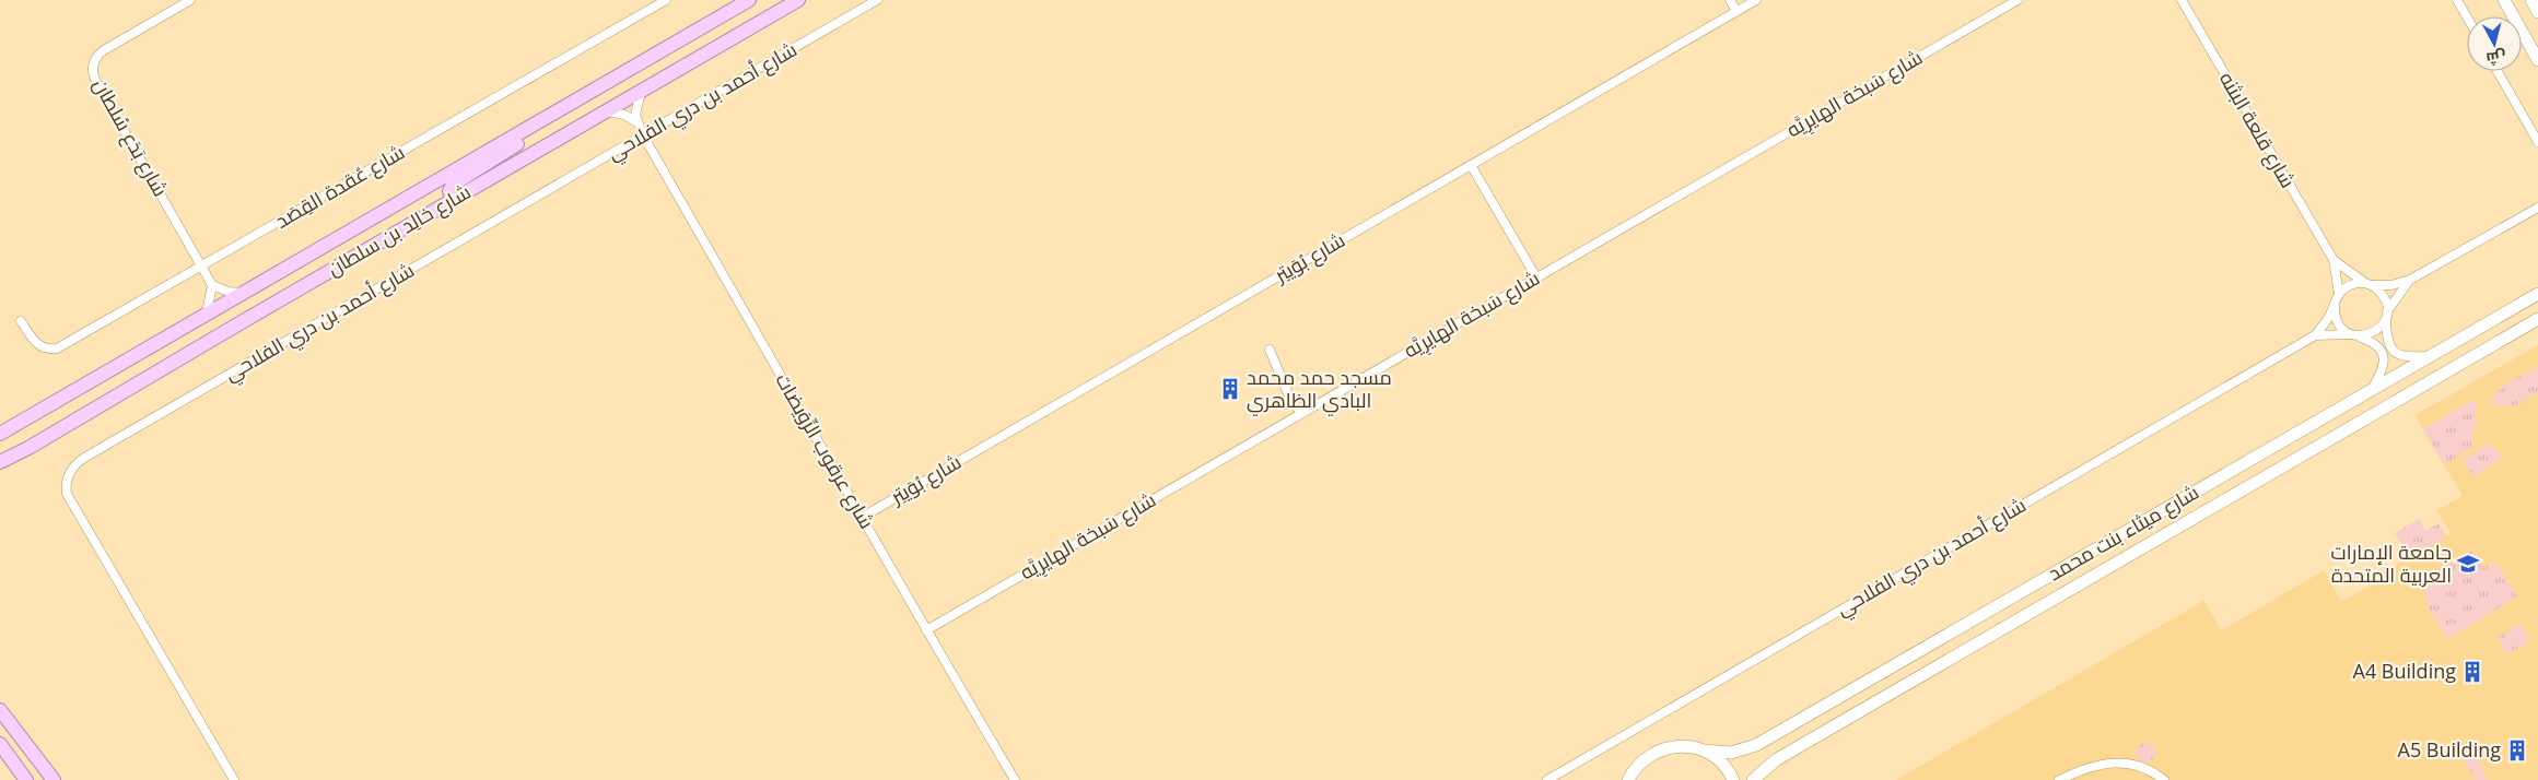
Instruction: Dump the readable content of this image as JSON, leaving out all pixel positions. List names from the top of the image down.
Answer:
{
  "streets": {
    "main road": ["شارع خالِد بن سلطان", "شارع ميثاء بنت محمد"],
    "street": [
      "شارع سَبخة الهايرِيَّه",
      "شارع أحمد بن دري الفلاحي",
      "شارع قلعة البثنه",
      "شارع بَدَع سُلطان",
      "شارع عُقدة القِصَد",
      "شارع بُوَيتِر",
      "شارع عرقوب الرِّوَيضات"
    ]
  },
  "crossings": [
    ["شارع سَبخة الهايرِيَّه", "شارع عرقوب الرِّوَيضات"],
    ["شارع أحمد بن دري الفلاحي", "شارع قلعة البثنه"],
    ["شارع أحمد بن دري الفلاحي", "شارع عرقوب الرِّوَيضات"],
    ["شارع بَدَع سُلطان", "شارع عُقدة القِصَد"],
    ["شارع بُوَيتِر", "شارع عرقوب الرِّوَيضات"]
  ],
  "places": {
    "building": ["مسجد حمد محمد البادي الظاهري", "A4 Building", "A5 Building"],
    "school or university": ["جامعة الإمارات العربية المتحدة"]
  },
  "north": "bottom"
}
